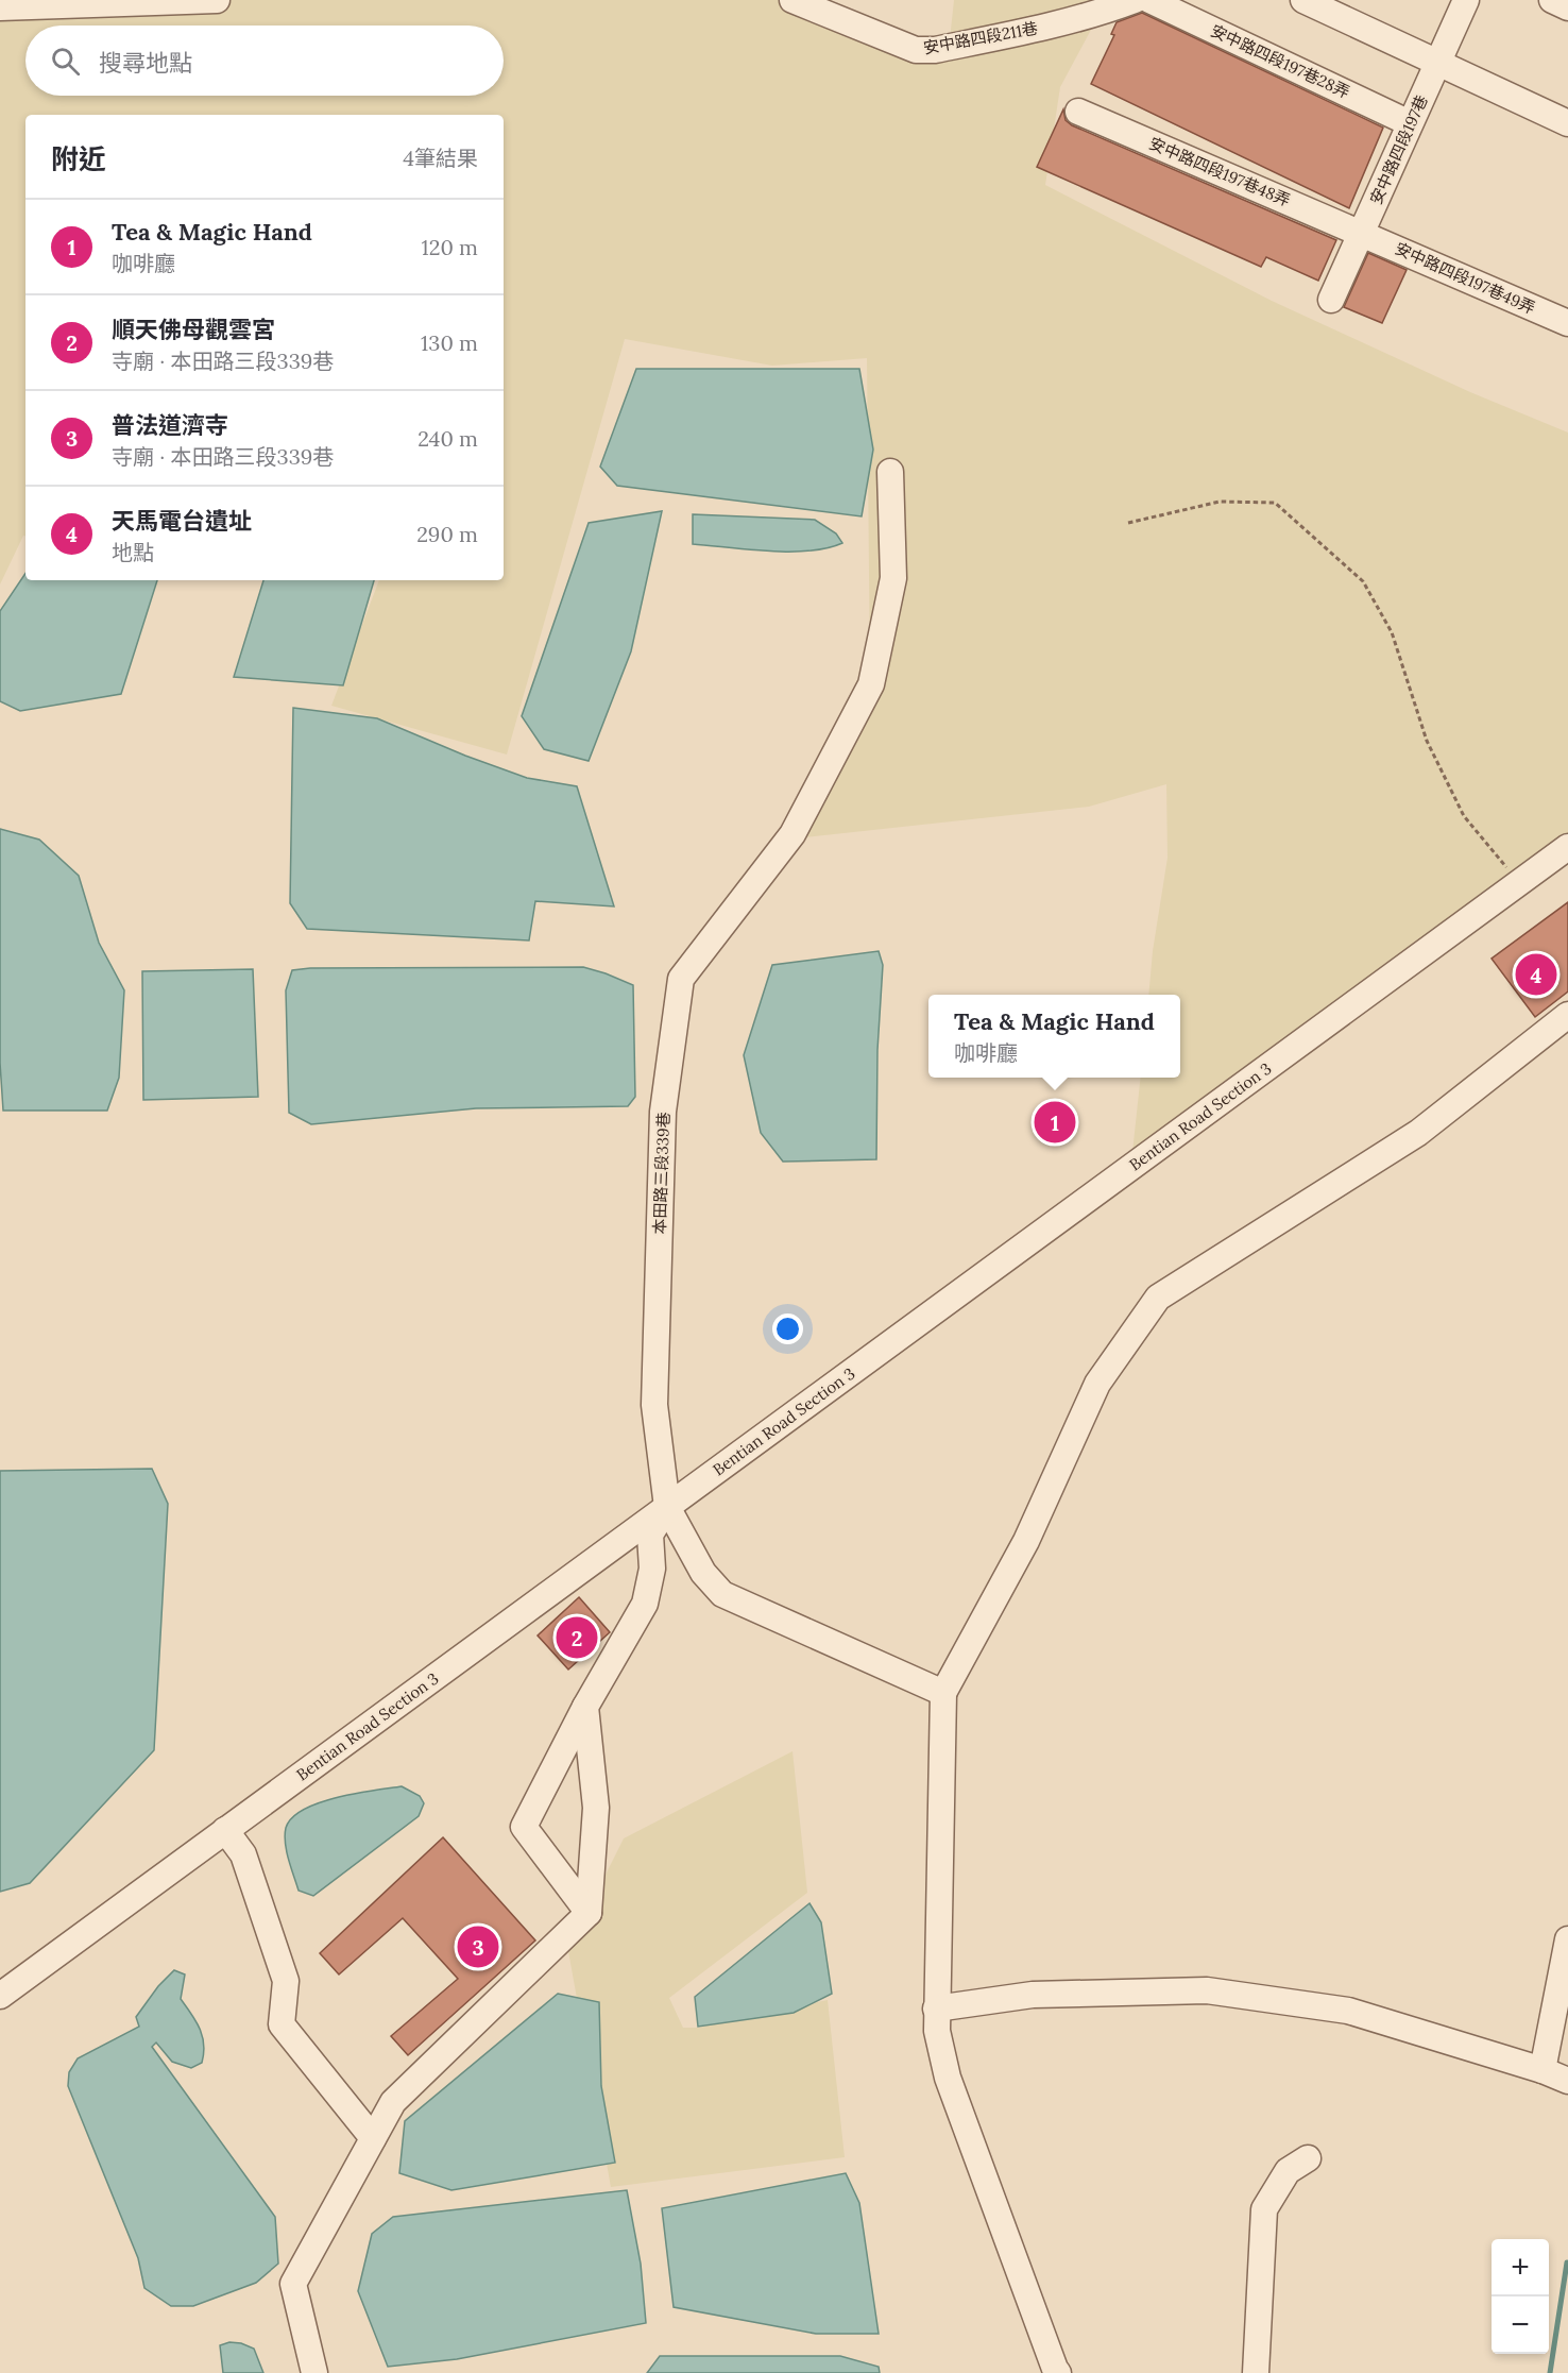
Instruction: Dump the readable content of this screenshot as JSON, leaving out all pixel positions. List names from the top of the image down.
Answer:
{
  "streets": {
    "street": [
      "安中路四段211巷",
      "安中路四段197巷28弄",
      "安中路四段197巷",
      "安中路四段197巷48弄",
      "安中路四段197巷49弄",
      "Bentian Road Section 3",
      "本田路三段339巷"
    ]
  },
  "crossings": [
    ["安中路四段197巷28弄", "安中路四段197巷"],
    ["安中路四段197巷", "安中路四段197巷48弄"],
    ["安中路四段197巷", "安中路四段197巷49弄"],
    ["安中路四段197巷48弄", "安中路四段197巷49弄"],
    ["Bentian Road Section 3", "本田路三段339巷"]
  ],
  "page": {
    "search": "搜尋地點",
    "heading": ["附近", "4筆結果"],
    "list": [
      {
        "mark": "1",
        "name": "Tea & Magic Hand",
        "note": "咖啡廳",
        "value": "120 m"
      },
      {
        "mark": "2",
        "name": "順天佛母觀雲宮",
        "note": "寺廟 · 本田路三段339巷",
        "value": "130 m"
      },
      {
        "mark": "3",
        "name": "普法道濟寺",
        "note": "寺廟 · 本田路三段339巷",
        "value": "240 m"
      },
      {
        "mark": "4",
        "name": "天馬電台遺址",
        "note": "地點",
        "value": "290 m"
      }
    ],
    "pins": [
      "4",
      "1",
      "2",
      "3"
    ],
    "popup": ["Tea & Magic Hand", "咖啡廳"],
    "map_buttons": ["+", "−"]
  }
}
